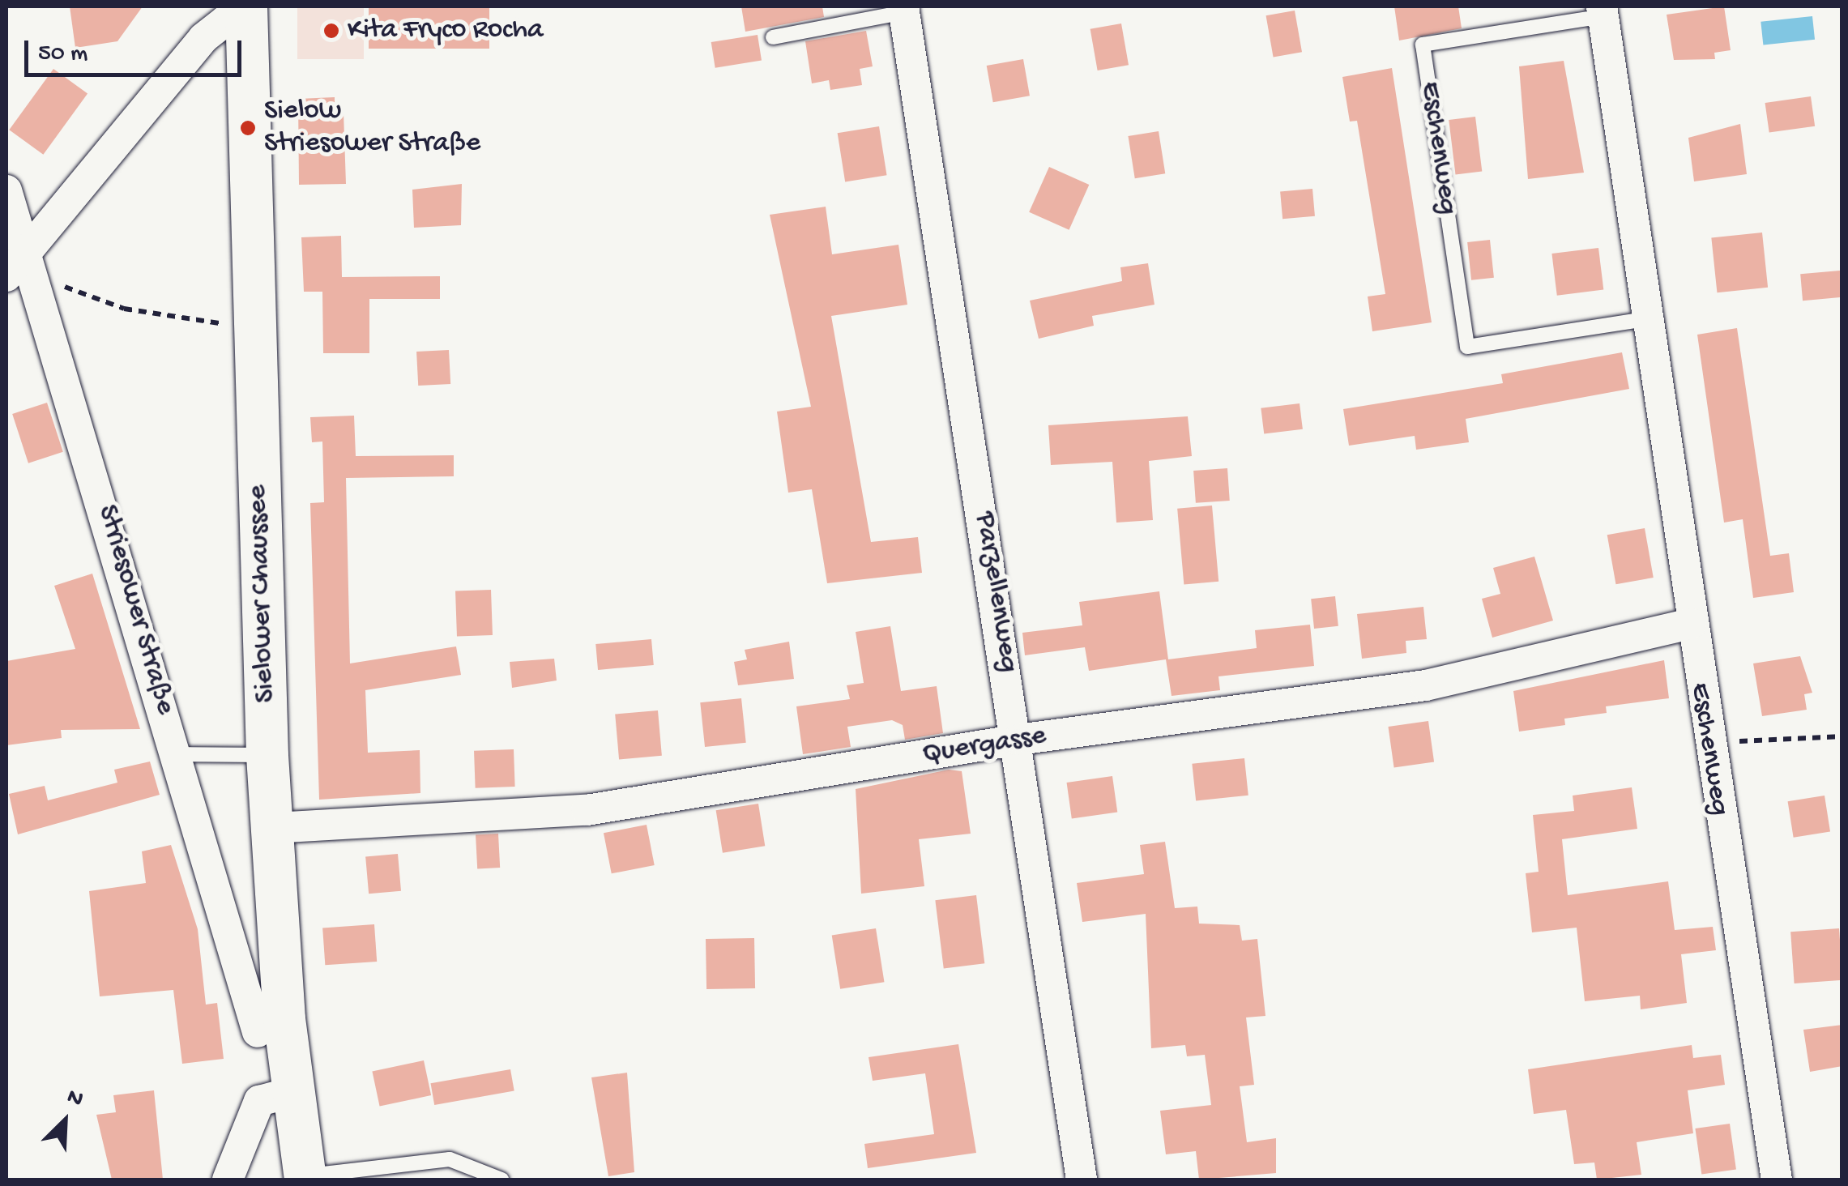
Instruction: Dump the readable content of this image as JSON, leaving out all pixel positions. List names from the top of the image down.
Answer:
{
  "streets": {
    "main road": ["Sielower Chaussee"],
    "street": [
      "Eschenweg",
      "Parzellenweg",
      "Striesower Straße",
      "Quergasse"
    ]
  },
  "crossings": [
    ["Eschenweg", "Quergasse"],
    ["Parzellenweg", "Quergasse"],
    ["Sielower Chaussee", "Quergasse"]
  ],
  "places": ["Kita Fryco Rocha", "Sielow Striesower Straße"],
  "scale_bar": "50 m",
  "north": "top right"
}
